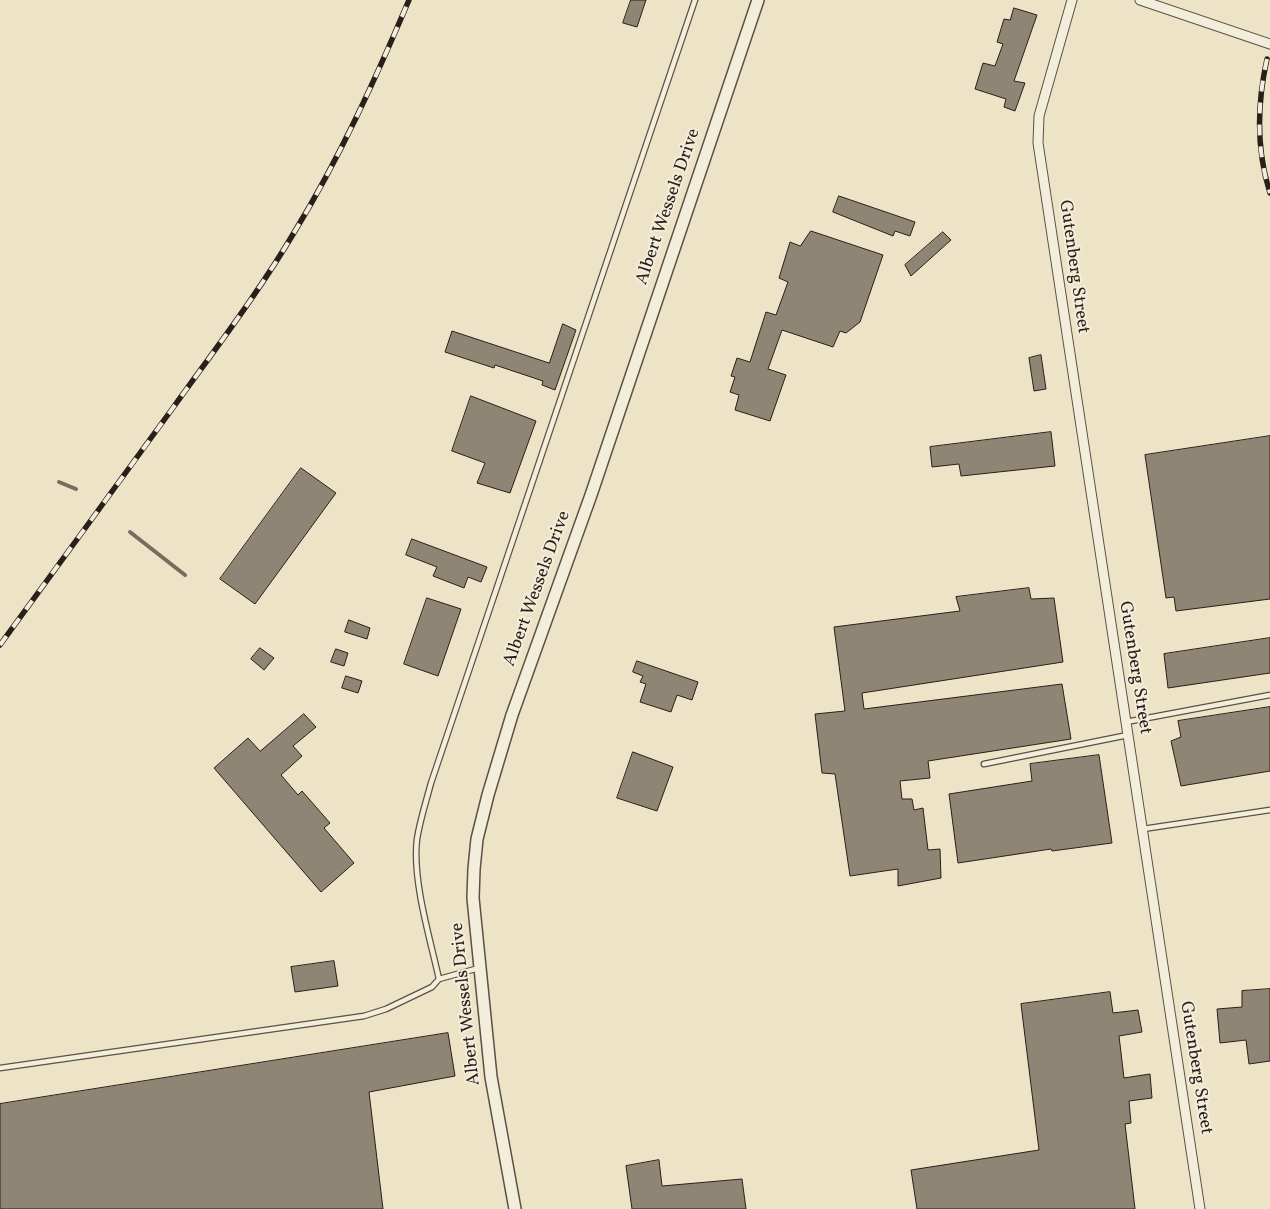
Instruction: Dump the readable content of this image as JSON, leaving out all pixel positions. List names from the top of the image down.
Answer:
{
  "streets": {
    "street": ["Albert Wessels Drive", "Gutenberg Street"]
  }
}
